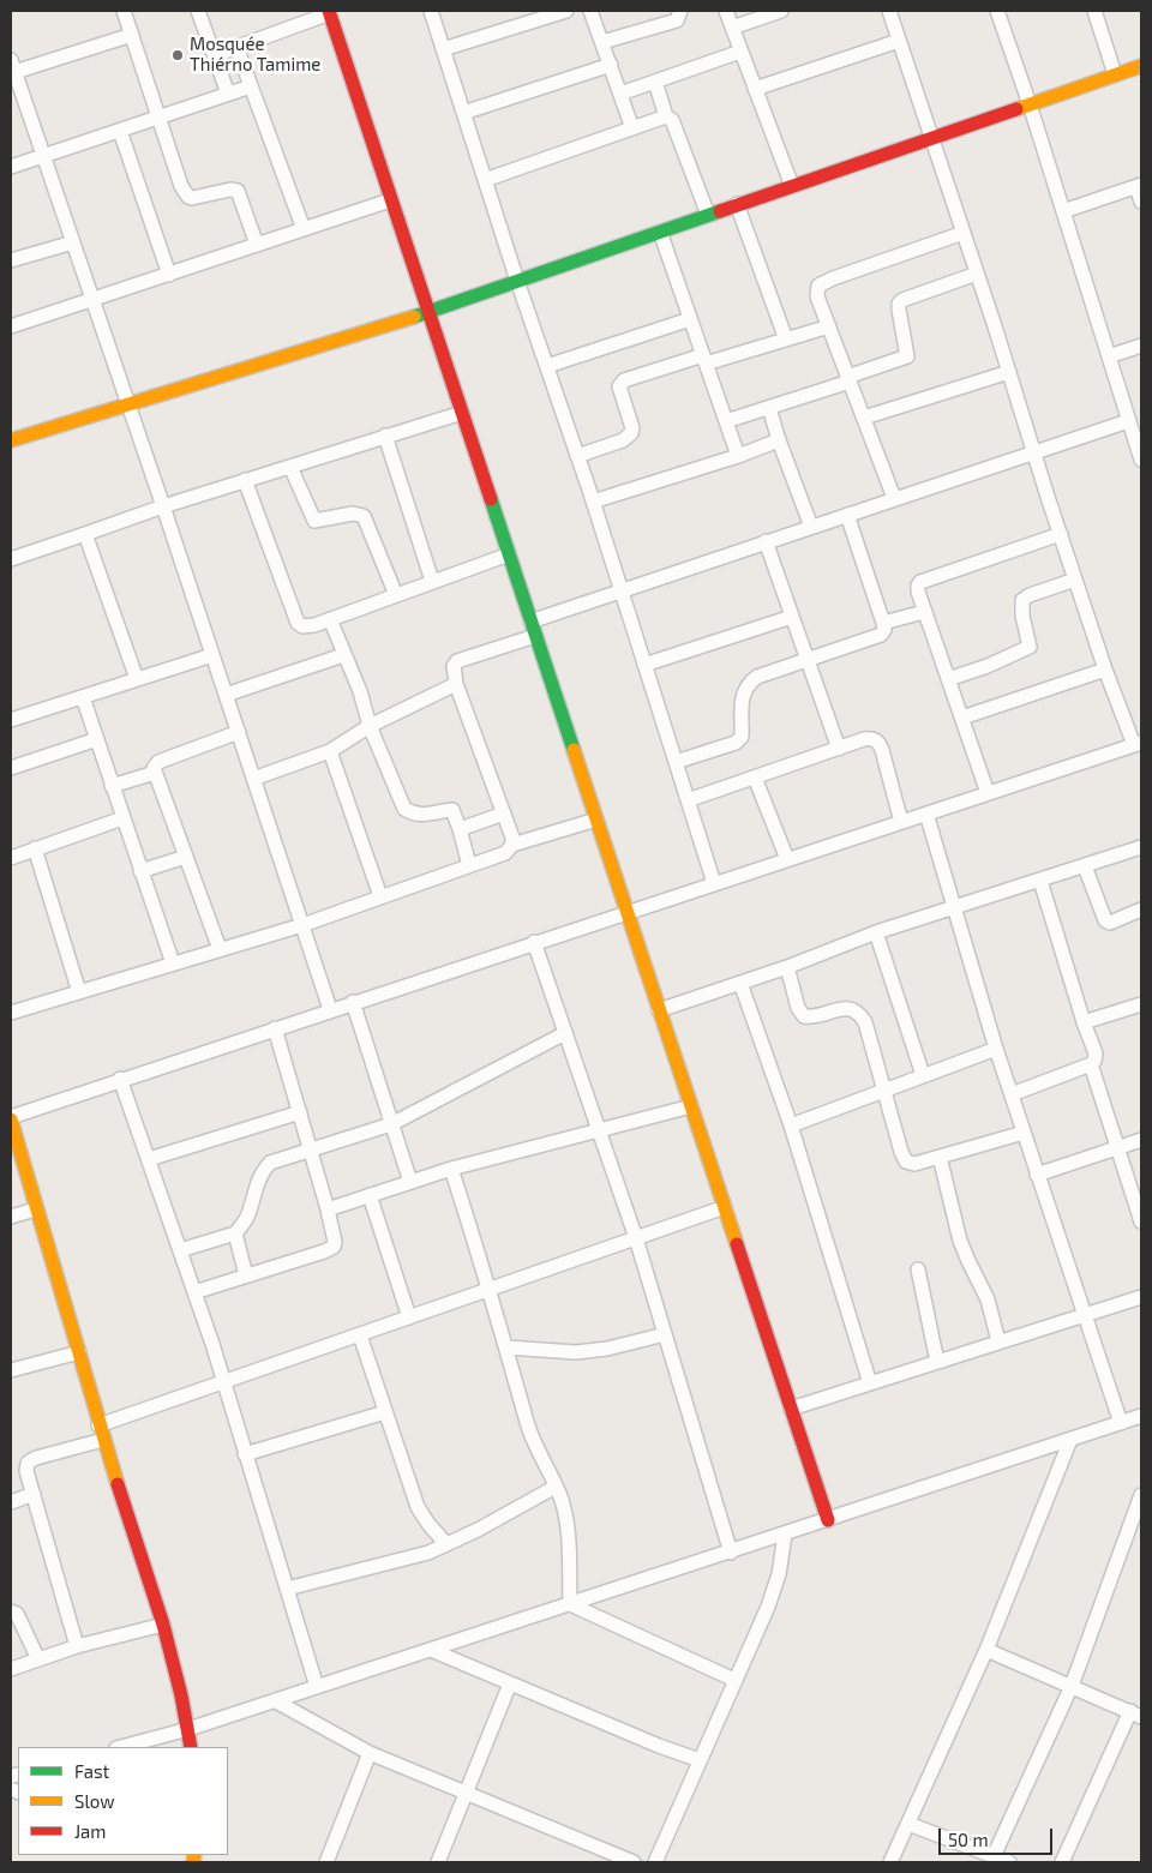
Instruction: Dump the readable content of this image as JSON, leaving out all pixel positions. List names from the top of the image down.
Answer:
{
  "places": ["Mosquée Thiérno Tamime"],
  "legend": ["Fast", "Slow", "Jam"],
  "scale_bar": "50 m"
}
